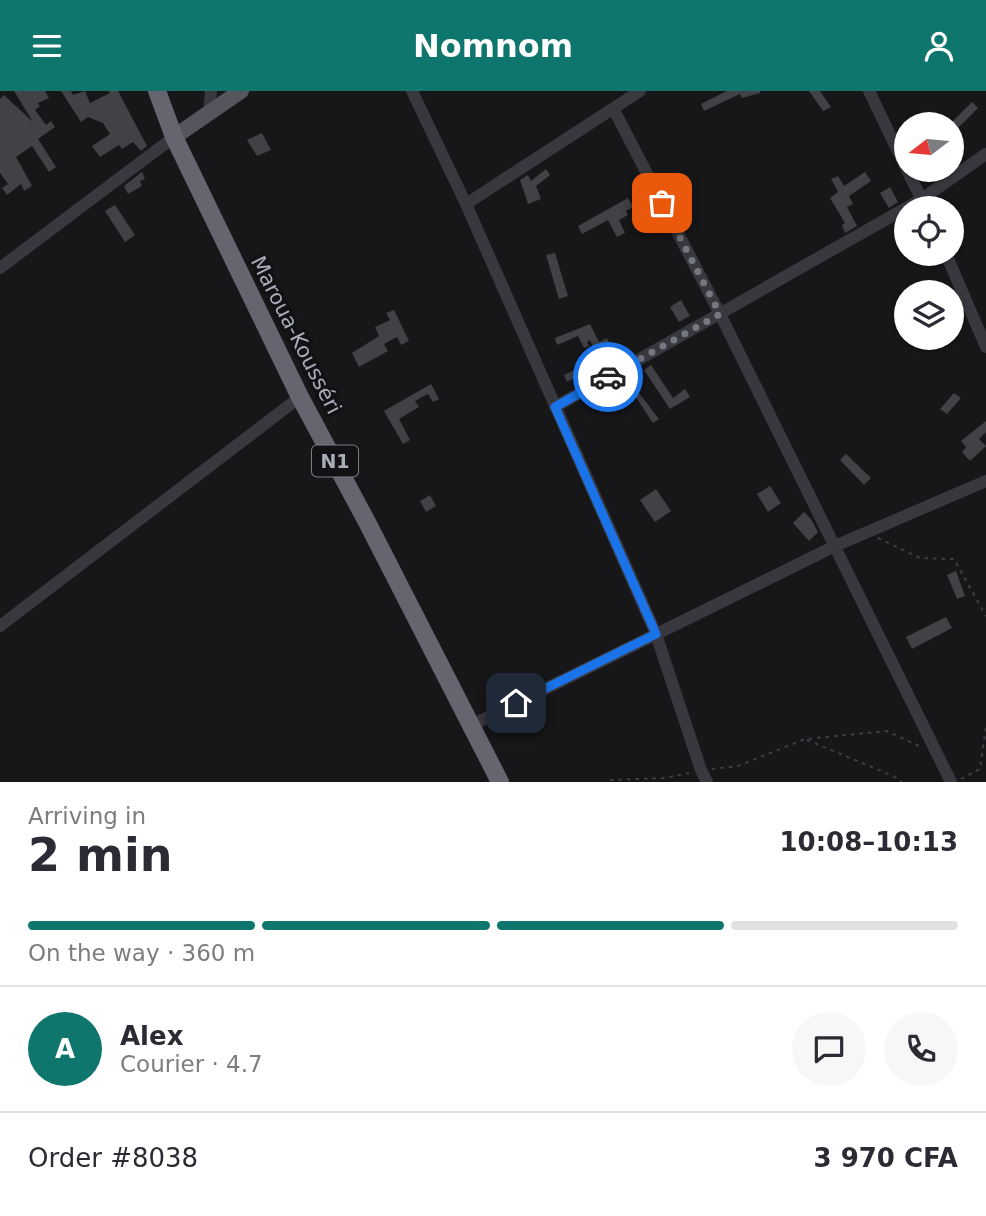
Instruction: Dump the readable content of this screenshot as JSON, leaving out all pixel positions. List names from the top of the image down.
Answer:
{
  "streets": {
    "highway": ["Maroua-Kousséri", "N1"]
  },
  "north": "left",
  "page": {
    "header": "Nomnom",
    "heading": ["2 min", "Arriving in", "10:08–10:13"],
    "panel": [
      "Alex",
      "Courier · 4.7",
      "Order #8038",
      "3 970 CFA"
    ],
    "bar": "On the way · 360 m",
    "round": "A"
  }
}
